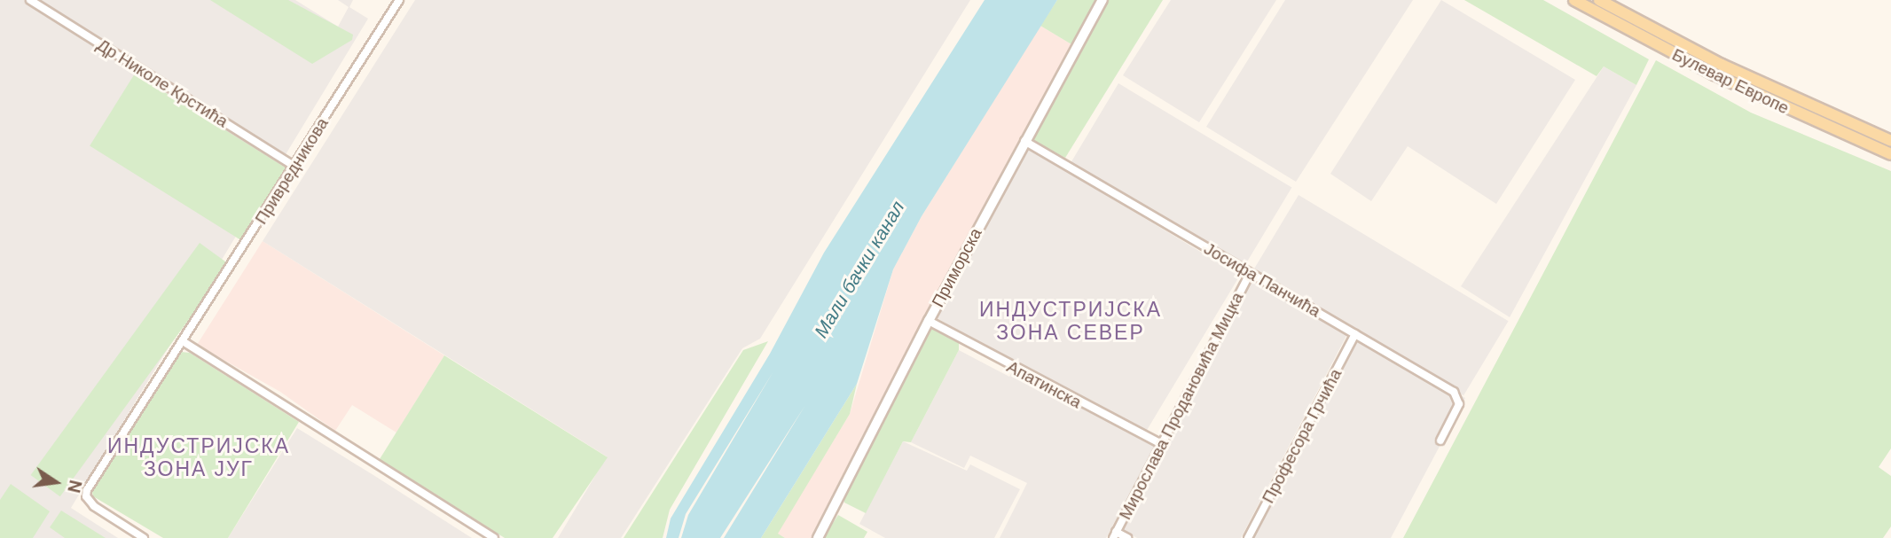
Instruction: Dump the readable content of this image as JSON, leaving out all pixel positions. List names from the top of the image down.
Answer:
{
  "streets": {
    "main road": ["Булевар Европе"],
    "street": [
      "Др Николе Крстића",
      "Привредникова",
      "Приморска",
      "Јосифа Панчића",
      "Апатинска",
      "Мирослава Продановића Мицка",
      "Професора Грчића"
    ]
  },
  "crossings": [
    ["Др Николе Крстића", "Привредникова"],
    ["Приморска", "Јосифа Панчића"],
    ["Приморска", "Апатинска"],
    ["Јосифа Панчића", "Мирослава Продановића Мицка"],
    ["Јосифа Панчића", "Професора Грчића"],
    ["Апатинска", "Мирослава Продановића Мицка"]
  ],
  "districts": ["ИНДУСТРИЈСКА ЗОНА СЕВЕР", "ИНДУСТРИЈСКА ЗОНА ЈУГ"],
  "water": ["Мали бачки канал"],
  "north": "right"
}
